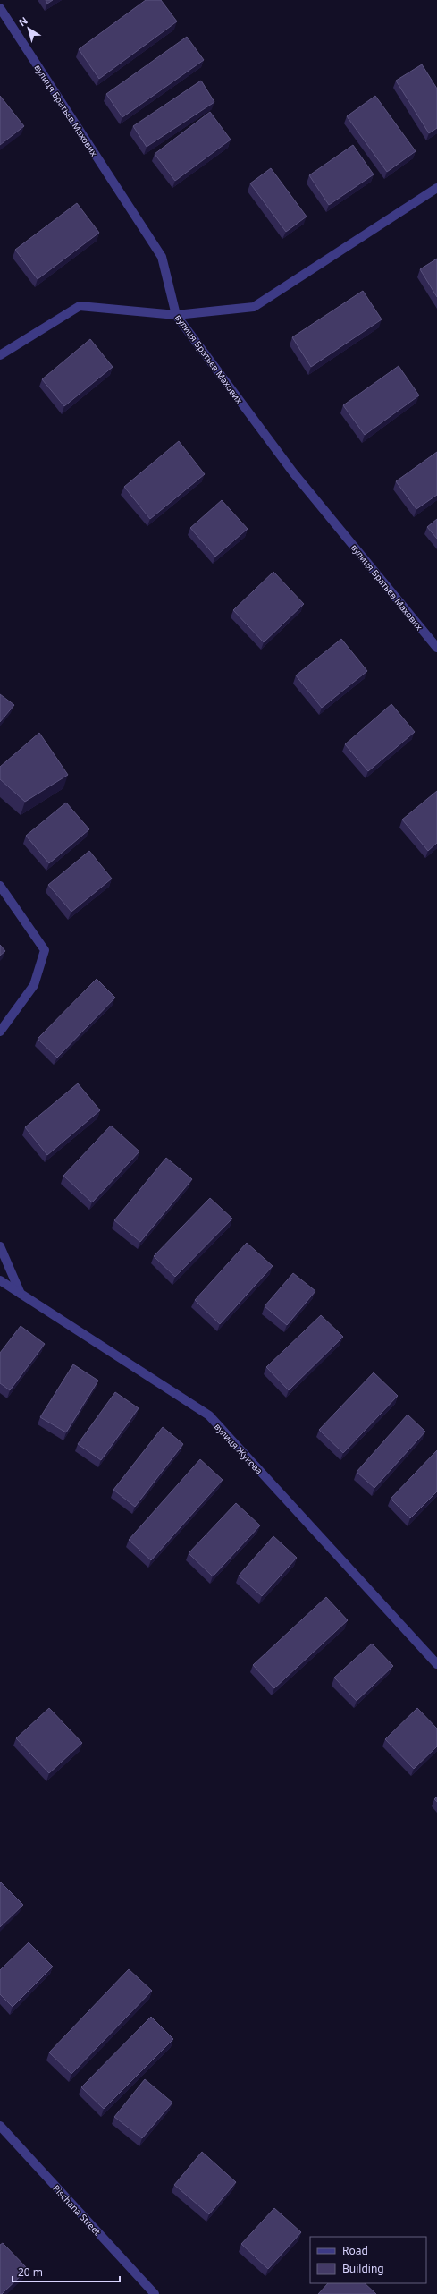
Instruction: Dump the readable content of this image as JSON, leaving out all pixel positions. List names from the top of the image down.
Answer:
{
  "streets": {
    "street": ["вулиця Братьєв Махових", "вулиця Жукова", "Pischana Street"]
  },
  "legend": ["Road", "Building"],
  "scale_bar": "20 m",
  "north": "top left"
}
